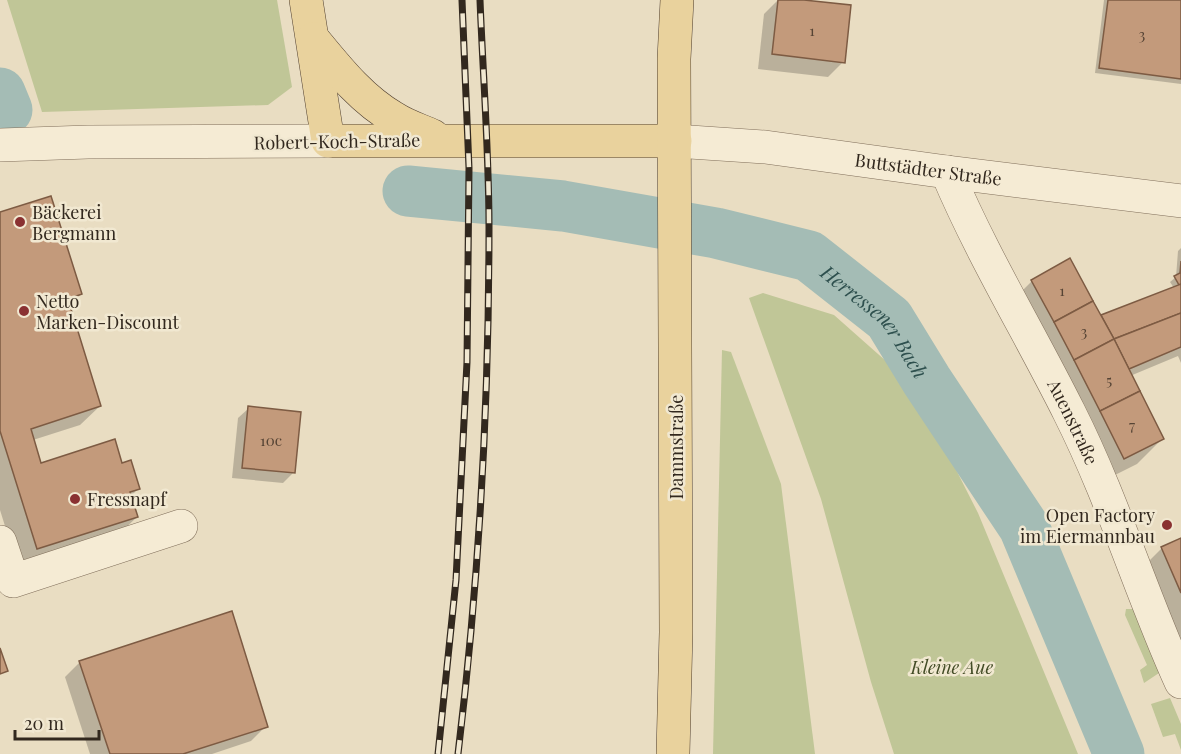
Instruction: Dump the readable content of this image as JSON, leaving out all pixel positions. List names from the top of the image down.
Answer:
{
  "streets": {
    "main road": ["Robert-Koch-Straße", "Dammstraße"],
    "street": ["Buttstädter Straße", "Auenstraße"]
  },
  "crossings": [
    ["Robert-Koch-Straße", "Buttstädter Straße"],
    ["Robert-Koch-Straße", "Dammstraße"],
    ["Buttstädter Straße", "Auenstraße"],
    ["Buttstädter Straße", "Dammstraße"]
  ],
  "water": ["Herressener Bach"],
  "parks": ["Kleine Aue"],
  "places": [
    "Bäckerei Bergmann",
    "Netto Marken-Discount",
    "Fressnapf",
    "Open Factory im Eiermannbau"
  ],
  "house_numbers": [
    "1",
    "3",
    "1",
    "3",
    "5",
    "7",
    "10c"
  ],
  "scale_bar": "20 m"
}
